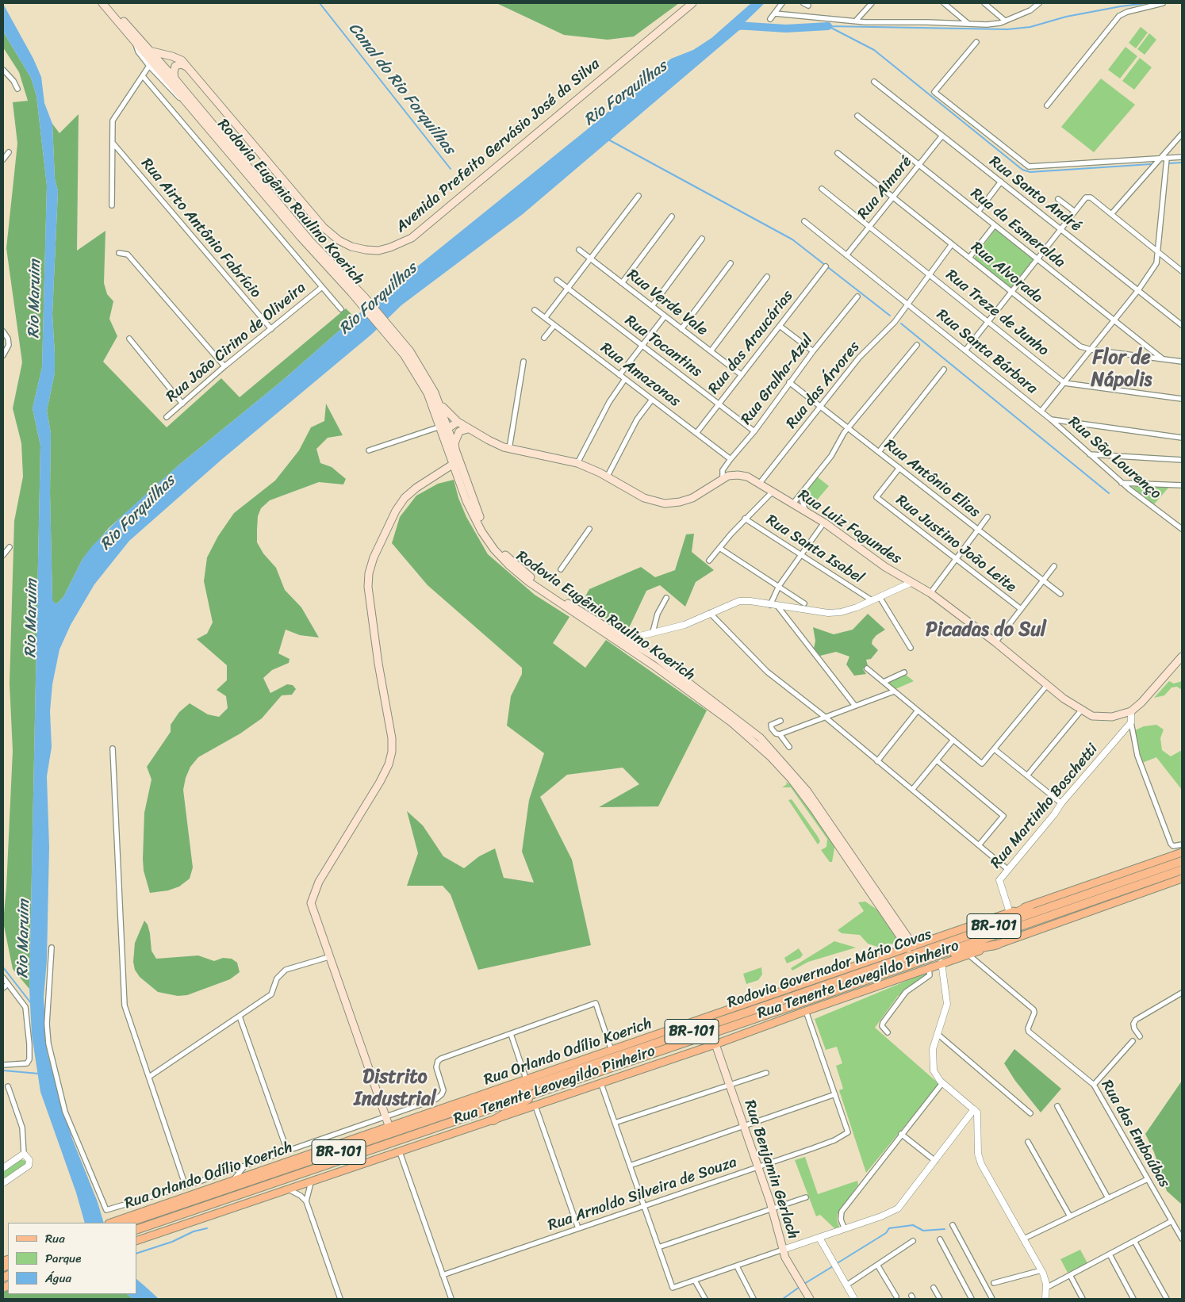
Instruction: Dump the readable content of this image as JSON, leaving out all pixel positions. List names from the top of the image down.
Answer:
{
  "streets": {
    "highway": ["BR-101", "Rodovia Governador Mário Covas"],
    "main road": [
      "Avenida Prefeito Gervásio José da Silva",
      "Rodovia Eugênio Raulino Koerich",
      "Rua Luiz Fagundes",
      "Rua Tenente Leovegildo Pinheiro",
      "Rua Orlando Odílio Koerich",
      "Rua Benjamin Gerlach"
    ],
    "street": [
      "Rua Aimoré",
      "Rua Santo André",
      "Rua Airto Antônio Fabrício",
      "Rua da Esmeralda",
      "Rua Alvorada",
      "Rua Verde Vale",
      "Rua Treze de Junho",
      "Rua João Cirino de Oliveira",
      "Rua das Araucárias",
      "Rua Tocantins",
      "Rua Santa Bárbara",
      "Rua Amazonas",
      "Rua Gralha-Azul",
      "Rua das Árvores",
      "Rua São Lourenço",
      "Rua Antônio Elias",
      "Rua Justino João Leite",
      "Rua Santa Isabel",
      "Rua Martinho Boschetti",
      "Rua das Embaúbas",
      "Rua Arnoldo Silveira de Souza"
    ]
  },
  "crossings": [
    ["Avenida Prefeito Gervásio José da Silva", "Rodovia Eugênio Raulino Koerich"],
    ["Rua Aimoré", "Rua Santo André"],
    ["Rua Aimoré", "Rua da Esmeralda"],
    ["Rua Aimoré", "Rua Alvorada"],
    ["Rua Aimoré", "Rua Treze de Junho"],
    ["Rua Aimoré", "Rua Santa Bárbara"],
    ["Rodovia Eugênio Raulino Koerich", "Rua Luiz Fagundes"],
    ["Rodovia Eugênio Raulino Koerich", "Rua Orlando Odílio Koerich"],
    ["Rua Airto Antônio Fabrício", "Rua João Cirino de Oliveira"],
    ["Rua da Esmeralda", "Rua Alvorada"],
    ["Rua Alvorada", "Rua das Árvores"],
    ["Rua Verde Vale", "Rua das Araucárias"],
    ["Rua Treze de Junho", "Rua das Árvores"],
    ["Rua das Araucárias", "Rua Tocantins"],
    ["Rua das Araucárias", "Rua Amazonas"],
    ["Rua Tocantins", "Rua Gralha-Azul"],
    ["Rua Santa Bárbara", "Rua das Árvores"],
    ["Rua Santa Bárbara", "Rua São Lourenço"],
    ["Rua Amazonas", "Rua Gralha-Azul"],
    ["Rua Gralha-Azul", "Rua Antônio Elias"],
    ["Rua Gralha-Azul", "Rua Luiz Fagundes"],
    ["Rua das Árvores", "Rua Antônio Elias"],
    ["Rua das Árvores", "Rua Luiz Fagundes"],
    ["Rua Antônio Elias", "Rua Justino João Leite"],
    ["Rua Martinho Boschetti", "Rua Orlando Odílio Koerich"],
    ["Rodovia Governador Mário Covas", "Rua Orlando Odílio Koerich"],
    ["Rua Tenente Leovegildo Pinheiro", "Rua das Embaúbas"],
    ["Rua Tenente Leovegildo Pinheiro", "Rua Benjamin Gerlach"],
    ["Rua Benjamin Gerlach", "Rua Arnoldo Silveira de Souza"]
  ],
  "districts": ["Flor de Nápolis", "Picadas do Sul", "Distrito Industrial"],
  "water": ["Canal do Rio Forquilhas", "Rio Forquilhas", "Rio Maruim"],
  "legend": ["Rua", "Parque", "Água"]
}
